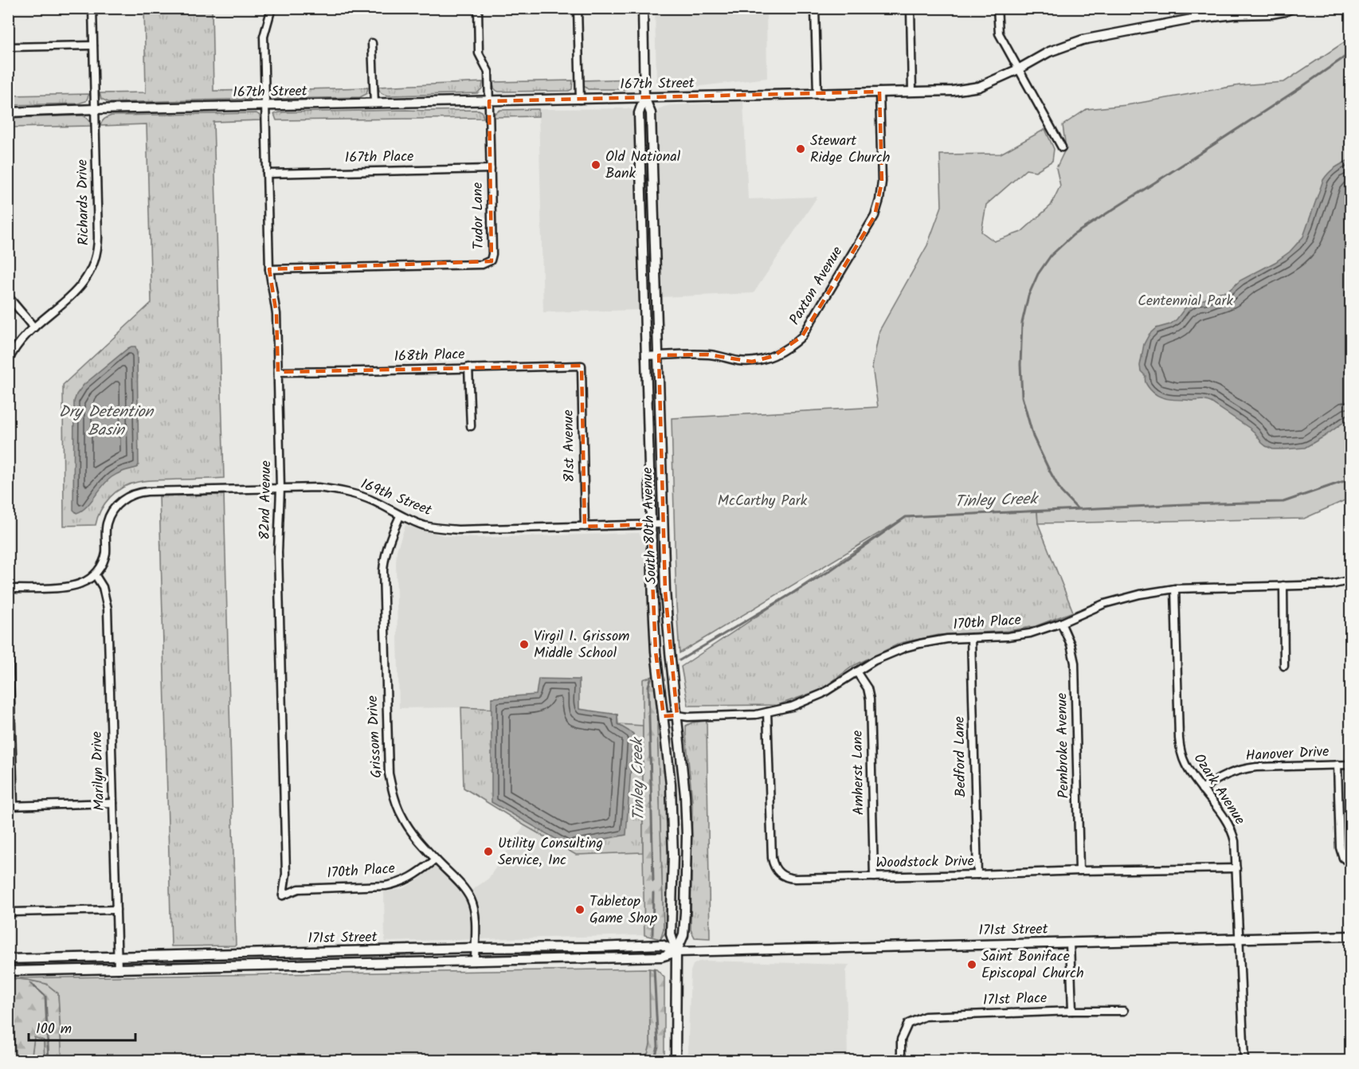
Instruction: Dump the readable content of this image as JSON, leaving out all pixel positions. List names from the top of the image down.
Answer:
{
  "streets": {
    "street": [
      "167th Street",
      "167th Place",
      "Richards Drive",
      "Tudor Lane",
      "Paxton Avenue",
      "168th Place",
      "81st Avenue",
      "169th Street",
      "82nd Avenue",
      "South 80th Avenue",
      "170th Place",
      "Grissom Drive",
      "Pembroke Avenue",
      "Hanover Drive",
      "Bedford Lane",
      "Marilyn Drive",
      "Amherst Lane",
      "Ozark Avenue",
      "Woodstock Drive",
      "171st Street",
      "171st Place"
    ]
  },
  "crossings": [
    ["167th Street", "Richards Drive"],
    ["167th Street", "Tudor Lane"],
    ["167th Street", "Paxton Avenue"],
    ["167th Street", "82nd Avenue"],
    ["167th Street", "South 80th Avenue"],
    ["167th Place", "Tudor Lane"],
    ["167th Place", "82nd Avenue"],
    ["Tudor Lane", "82nd Avenue"],
    ["Paxton Avenue", "South 80th Avenue"],
    ["168th Place", "81st Avenue"],
    ["168th Place", "82nd Avenue"],
    ["81st Avenue", "169th Street"],
    ["169th Street", "82nd Avenue"],
    ["169th Street", "South 80th Avenue"],
    ["169th Street", "Grissom Drive"],
    ["169th Street", "Marilyn Drive"],
    ["82nd Avenue", "170th Place"],
    ["South 80th Avenue", "170th Place"],
    ["South 80th Avenue", "171st Street"],
    ["170th Place", "Grissom Drive"],
    ["170th Place", "Pembroke Avenue"],
    ["170th Place", "Bedford Lane"],
    ["170th Place", "Amherst Lane"],
    ["170th Place", "Ozark Avenue"],
    ["170th Place", "Woodstock Drive"],
    ["Grissom Drive", "171st Street"],
    ["Pembroke Avenue", "Woodstock Drive"],
    ["Hanover Drive", "Ozark Avenue"],
    ["Bedford Lane", "Woodstock Drive"],
    ["Marilyn Drive", "171st Street"],
    ["Amherst Lane", "Woodstock Drive"],
    ["Ozark Avenue", "Woodstock Drive"],
    ["Ozark Avenue", "171st Street"]
  ],
  "water": ["Dry Detention Basin", "Tinley Creek"],
  "parks": ["Centennial Park", "McCarthy Park"],
  "places": [
    "Stewart Ridge Church",
    "Old National Bank",
    "Virgil I. Grissom Middle School",
    "Utility Consulting Service, Inc",
    "Tabletop Game Shop",
    "Saint Boniface Episcopal Church"
  ],
  "scale_bar": "100 m"
}
